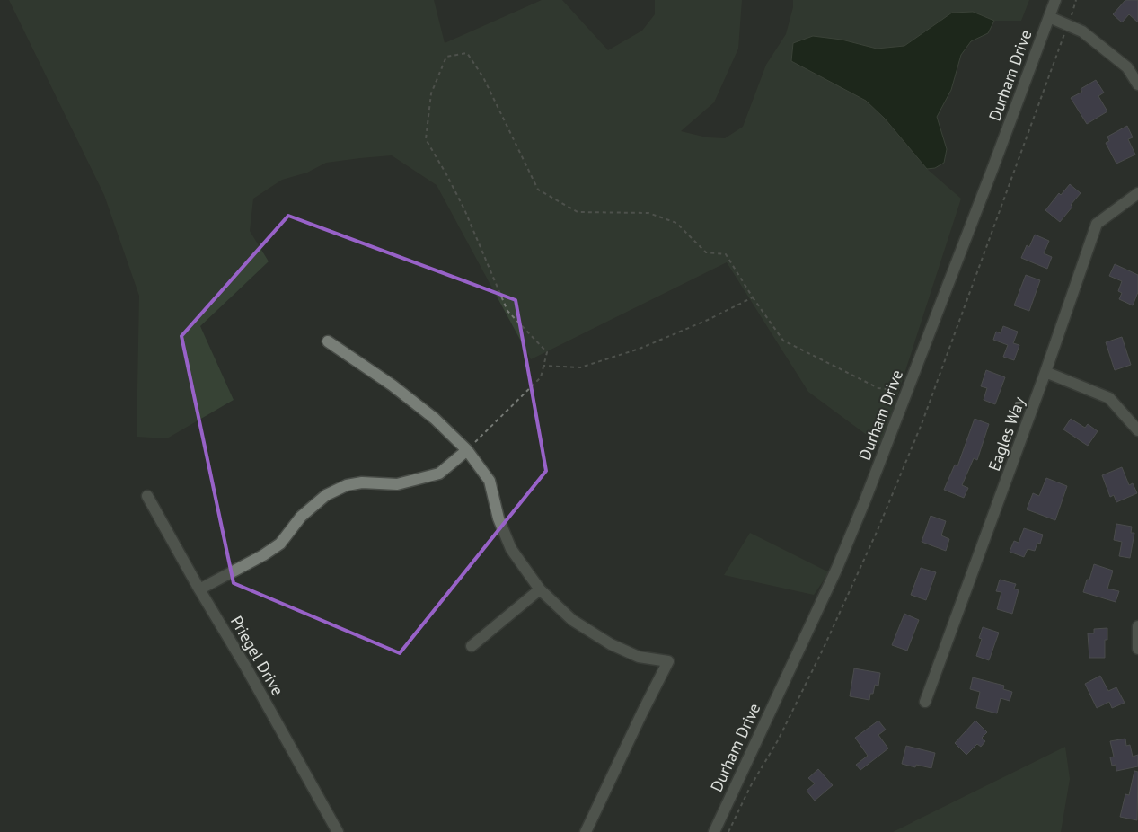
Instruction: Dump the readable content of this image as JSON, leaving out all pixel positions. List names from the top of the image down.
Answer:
{
  "streets": {
    "street": ["Durham Drive", "Eagles Way", "Priegel Drive"]
  }
}
